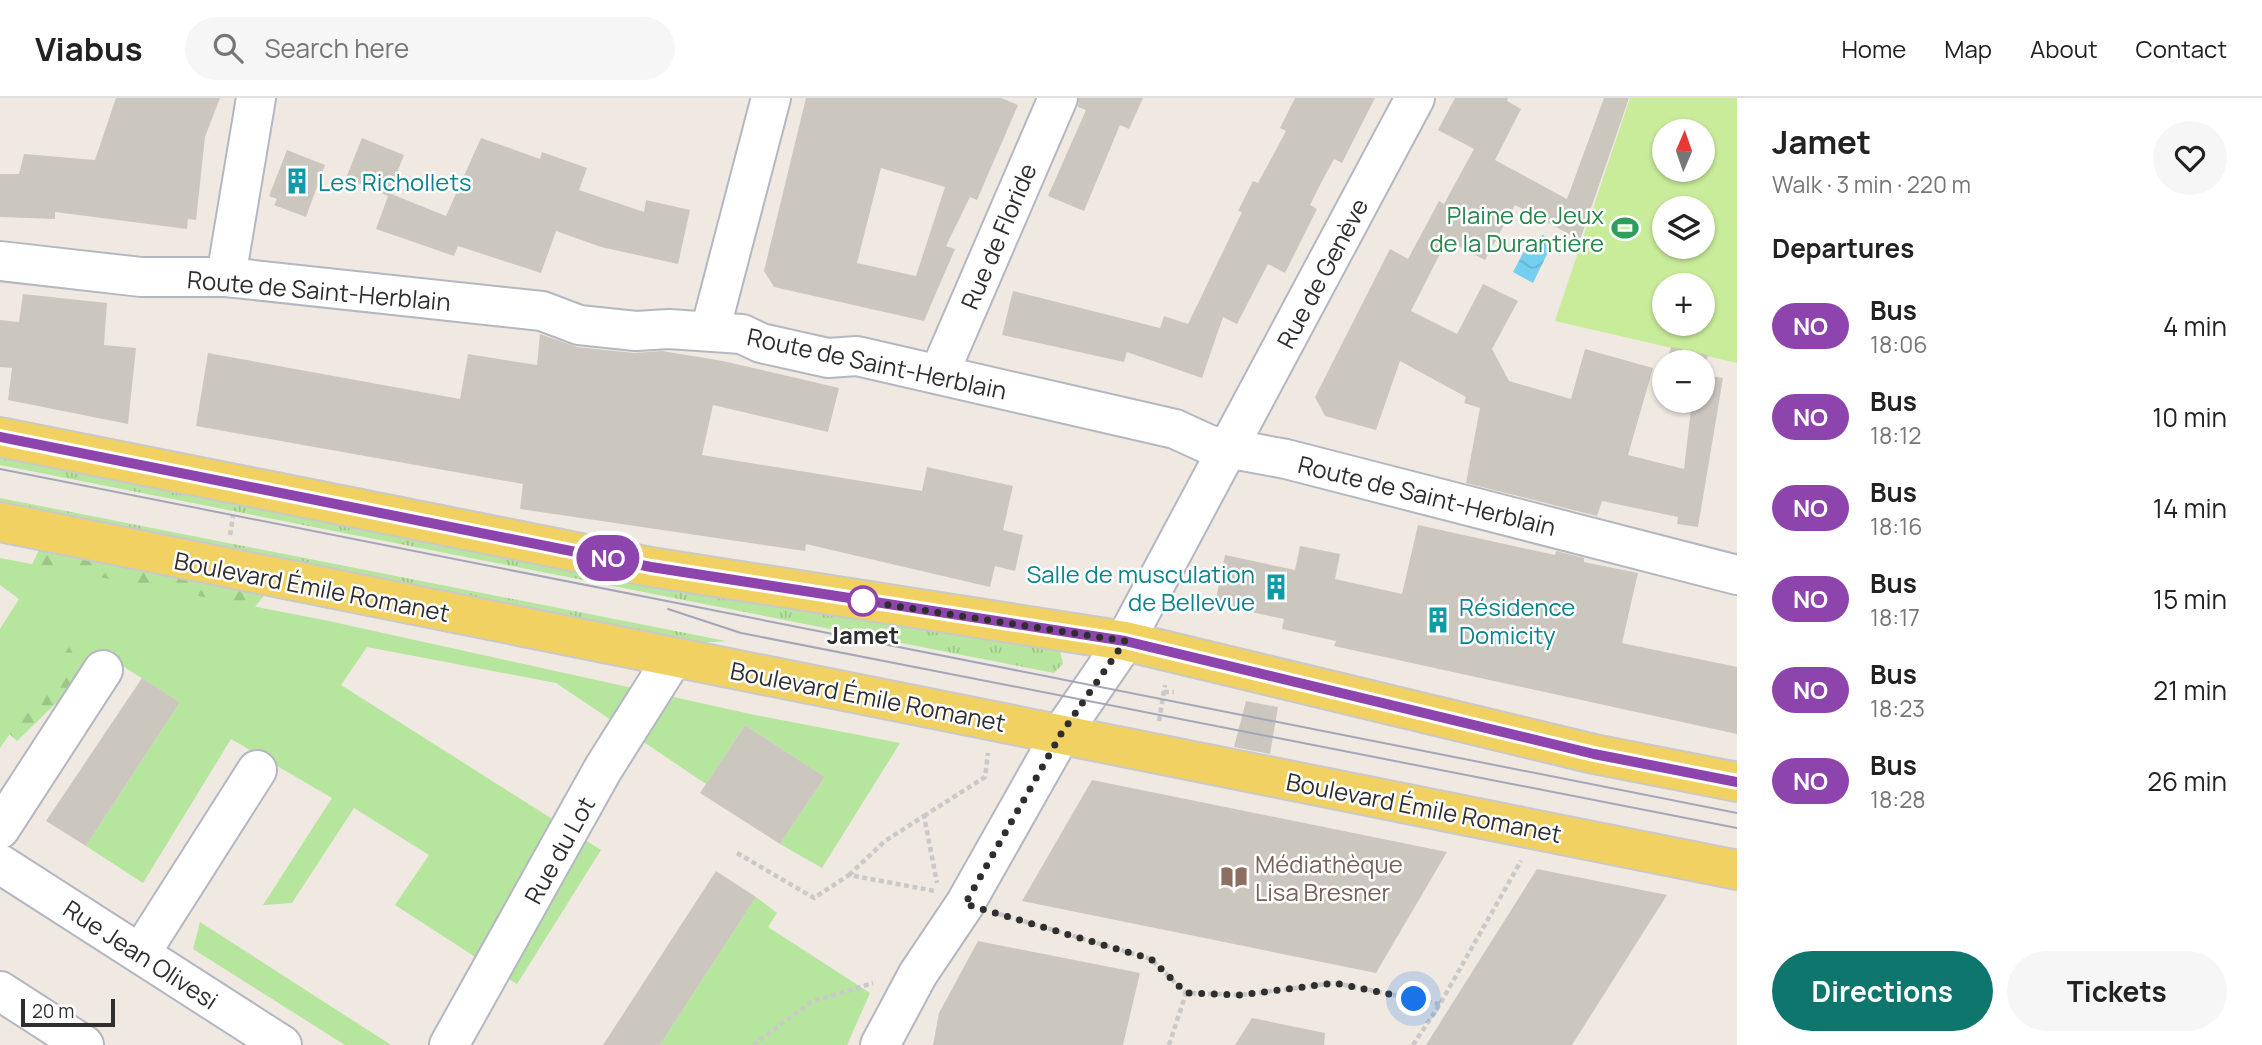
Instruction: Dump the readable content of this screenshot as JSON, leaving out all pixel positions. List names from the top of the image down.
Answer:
{
  "streets": {
    "main road": ["Boulevard Émile Romanet"],
    "street": [
      "Rue de Floride",
      "Rue de Genève",
      "Route de Saint-Herblain",
      "Rue du Lot",
      "Rue Jean Olivesi"
    ]
  },
  "crossings": [
    ["Rue de Floride", "Route de Saint-Herblain"],
    ["Rue de Genève", "Route de Saint-Herblain"],
    ["Rue de Genève", "Boulevard Émile Romanet"],
    ["Boulevard Émile Romanet", "Rue du Lot"]
  ],
  "places": {
    "building": ["Les Richollets", "Salle de musculation de Bellevue", "Résidence Domicity"],
    "sports": ["Plaine de Jeux de la Durantière"],
    "other": ["Jamet"],
    "library": ["Médiathèque Lisa Bresner"]
  },
  "lines": ["bus line NO"],
  "scale_bar": "20 m",
  "north": "top",
  "page": {
    "header": "Viabus",
    "search": "Search here",
    "nav": [
      "Home",
      "Map",
      "About",
      "Contact"
    ],
    "on_map": "NO",
    "heading": [
      ["Jamet", "Walk · 3 min · 220 m"],
      "Departures"
    ],
    "map_buttons": ["+", "−"],
    "list": [
      {
        "mark": "NO",
        "name": "Bus",
        "note": "18:06",
        "value": "4 min"
      },
      {
        "mark": "NO",
        "name": "Bus",
        "note": "18:12",
        "value": "10 min"
      },
      {
        "mark": "NO",
        "name": "Bus",
        "note": "18:16",
        "value": "14 min"
      },
      {
        "mark": "NO",
        "name": "Bus",
        "note": "18:17",
        "value": "15 min"
      },
      {
        "mark": "NO",
        "name": "Bus",
        "note": "18:23",
        "value": "21 min"
      },
      {
        "mark": "NO",
        "name": "Bus",
        "note": "18:28",
        "value": "26 min"
      }
    ],
    "buttons": ["Directions", "Tickets"],
    "scale": "20 m"
  }
}
